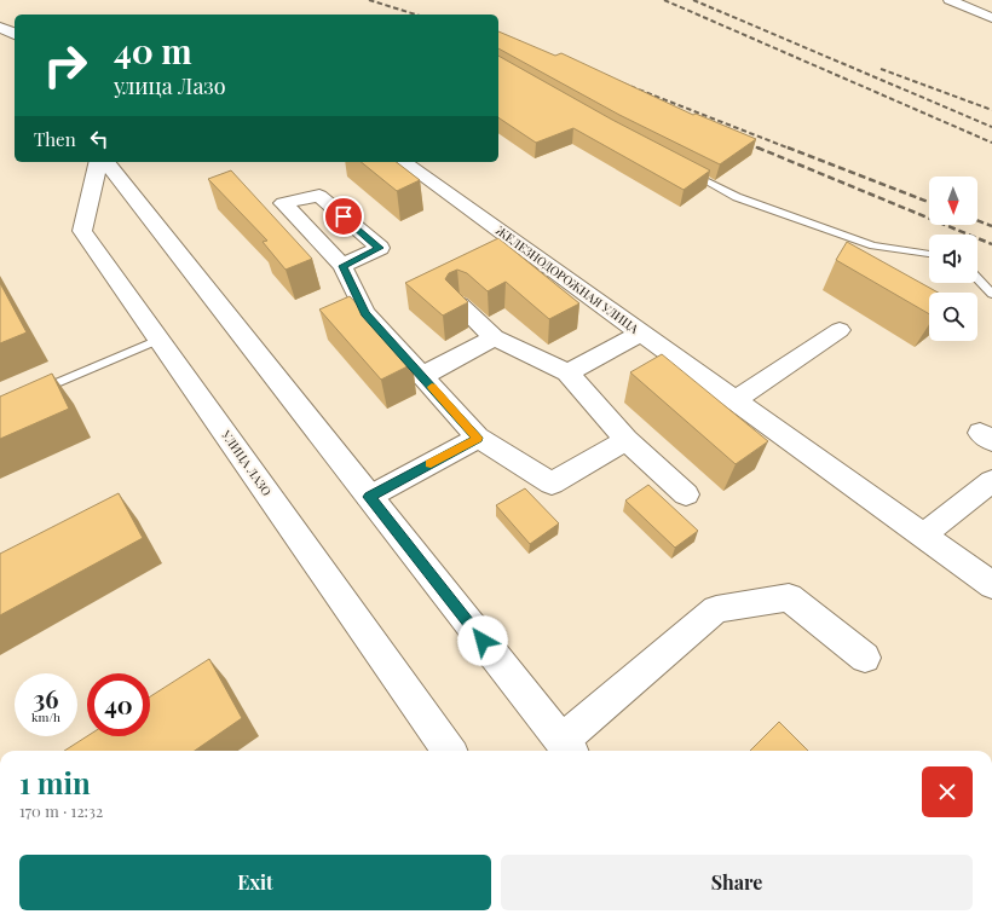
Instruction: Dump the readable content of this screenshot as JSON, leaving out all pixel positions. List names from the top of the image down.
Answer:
{
  "streets": {
    "street": ["ЖЕЛЕЗНОДОРОЖНАЯ УЛИЦА", "УЛИЦА ЛАЗО"]
  },
  "north": "bottom",
  "page": {
    "turn": ["40 m", "улица Лазо"],
    "then": "Then",
    "speed": "36 km/h",
    "limit": "40",
    "heading": ["1 min", "170 m · 12:32"],
    "buttons": ["Exit", "Share"]
  }
}
